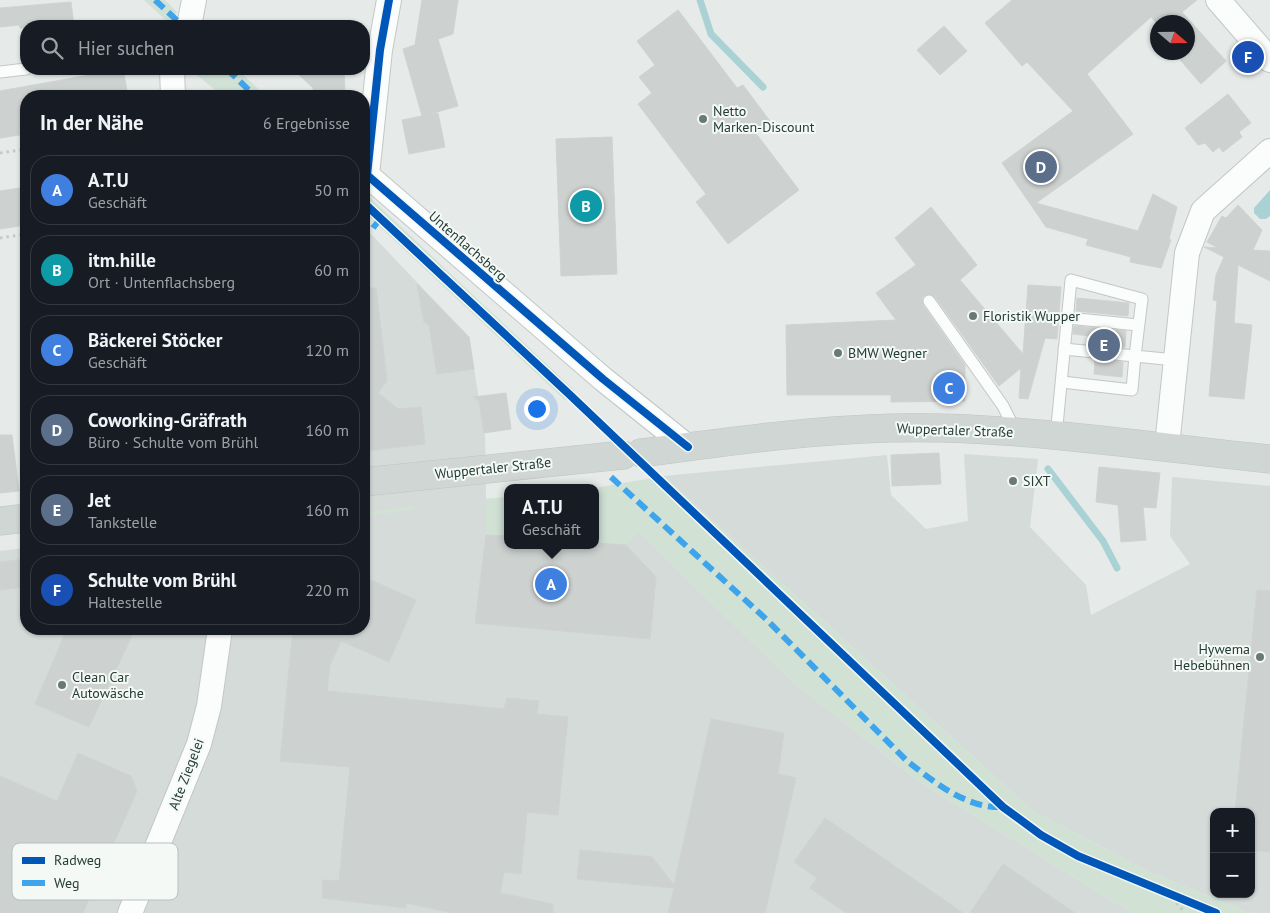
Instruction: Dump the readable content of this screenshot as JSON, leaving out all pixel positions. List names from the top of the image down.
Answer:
{
  "streets": {
    "main road": ["Wuppertaler Straße"],
    "street": ["Untenflachsberg", "Alte Ziegelei"]
  },
  "crossings": [
    ["Untenflachsberg", "Wuppertaler Straße"]
  ],
  "places": [
    "Netto Marken-Discount",
    "Floristik Wupper",
    "BMW Wegner",
    "SIXT",
    "Hywema Hebebühnen",
    "Clean Car Autowäsche"
  ],
  "legend": ["Radweg", "Weg"],
  "north": "right",
  "page": {
    "search": "Hier suchen",
    "pins": [
      "F",
      "D",
      "B",
      "E",
      "C",
      "A"
    ],
    "heading": ["In der Nähe", "6 Ergebnisse"],
    "list": [
      {
        "mark": "A",
        "name": "A.T.U",
        "note": "Geschäft",
        "value": "50 m"
      },
      {
        "mark": "B",
        "name": "itm.hille",
        "note": "Ort · Untenflachsberg",
        "value": "60 m"
      },
      {
        "mark": "C",
        "name": "Bäckerei Stöcker",
        "note": "Geschäft",
        "value": "120 m"
      },
      {
        "mark": "D",
        "name": "Coworking-Gräfrath",
        "note": "Büro · Schulte vom Brühl",
        "value": "160 m"
      },
      {
        "mark": "E",
        "name": "Jet",
        "note": "Tankstelle",
        "value": "160 m"
      },
      {
        "mark": "F",
        "name": "Schulte vom Brühl",
        "note": "Haltestelle",
        "value": "220 m"
      }
    ],
    "popup": ["A.T.U", "Geschäft"],
    "map_buttons": ["+", "−"]
  }
}
